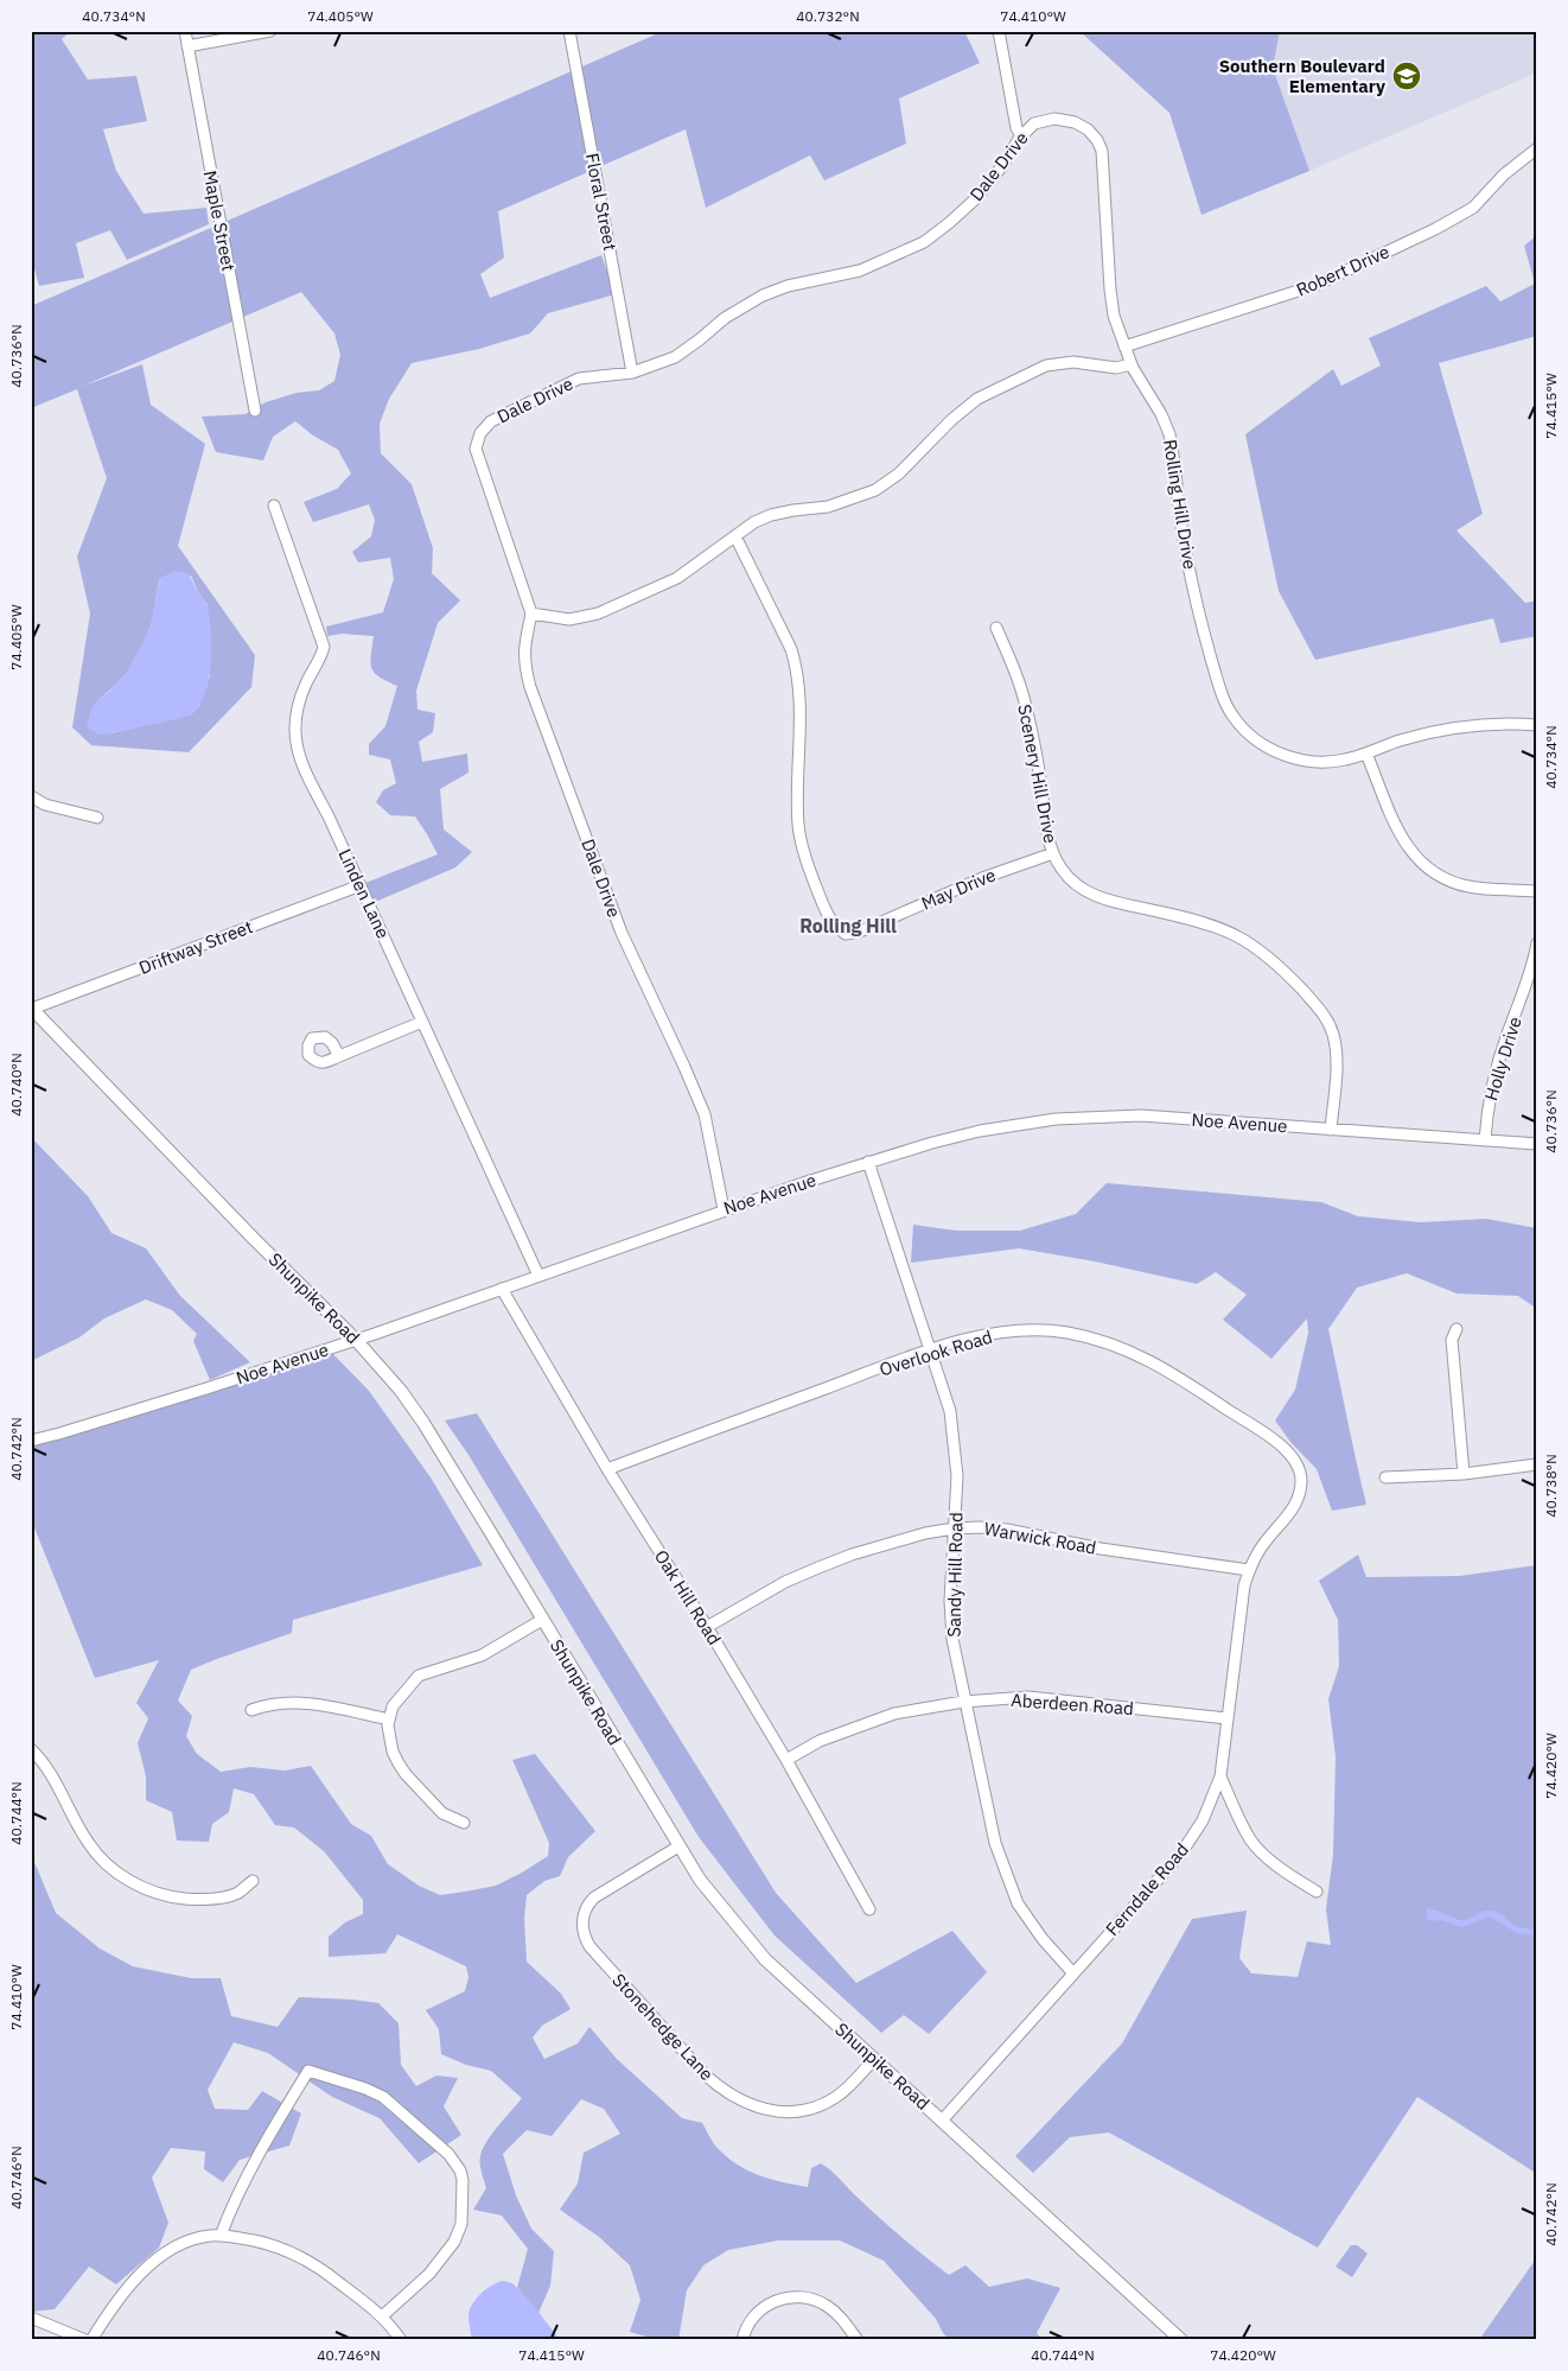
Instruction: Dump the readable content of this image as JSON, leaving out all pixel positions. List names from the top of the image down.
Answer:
{
  "streets": {
    "main road": ["Shunpike Road"],
    "street": [
      "Dale Drive",
      "Floral Street",
      "Maple Street",
      "Robert Drive",
      "Rolling Hill Drive",
      "Scenery Hill Drive",
      "May Drive",
      "Linden Lane",
      "Driftway Street",
      "Holly Drive",
      "Noe Avenue",
      "Overlook Road",
      "Warwick Road",
      "Sandy Hill Road",
      "Oak Hill Road",
      "Aberdeen Road",
      "Ferndale Road",
      "Stonehedge Lane"
    ]
  },
  "crossings": [
    ["Dale Drive", "Floral Street"],
    ["Dale Drive", "Robert Drive"],
    ["Dale Drive", "Rolling Hill Drive"],
    ["Dale Drive", "Noe Avenue"],
    ["Scenery Hill Drive", "May Drive"],
    ["Linden Lane", "Driftway Street"],
    ["Linden Lane", "Noe Avenue"],
    ["Driftway Street", "Shunpike Road"],
    ["Holly Drive", "Noe Avenue"],
    ["Noe Avenue", "Shunpike Road"],
    ["Noe Avenue", "Sandy Hill Road"],
    ["Noe Avenue", "Oak Hill Road"],
    ["Shunpike Road", "Ferndale Road"],
    ["Shunpike Road", "Stonehedge Lane"],
    ["Overlook Road", "Sandy Hill Road"],
    ["Overlook Road", "Oak Hill Road"],
    ["Overlook Road", "Ferndale Road"],
    ["Warwick Road", "Sandy Hill Road"],
    ["Warwick Road", "Oak Hill Road"],
    ["Warwick Road", "Ferndale Road"],
    ["Sandy Hill Road", "Aberdeen Road"],
    ["Sandy Hill Road", "Ferndale Road"],
    ["Oak Hill Road", "Aberdeen Road"],
    ["Aberdeen Road", "Ferndale Road"]
  ],
  "districts": ["Rolling Hill"],
  "places": {
    "school or university": ["Southern Boulevard Elementary"]
  },
  "coordinates": [
    "40.734°N",
    "74.405°W",
    "40.732°N",
    "74.410°W",
    "40.736°N",
    "74.415°W",
    "40.740°N",
    "40.742°N",
    "40.738°N",
    "74.420°W",
    "40.744°N",
    "40.746°N"
  ]
}
